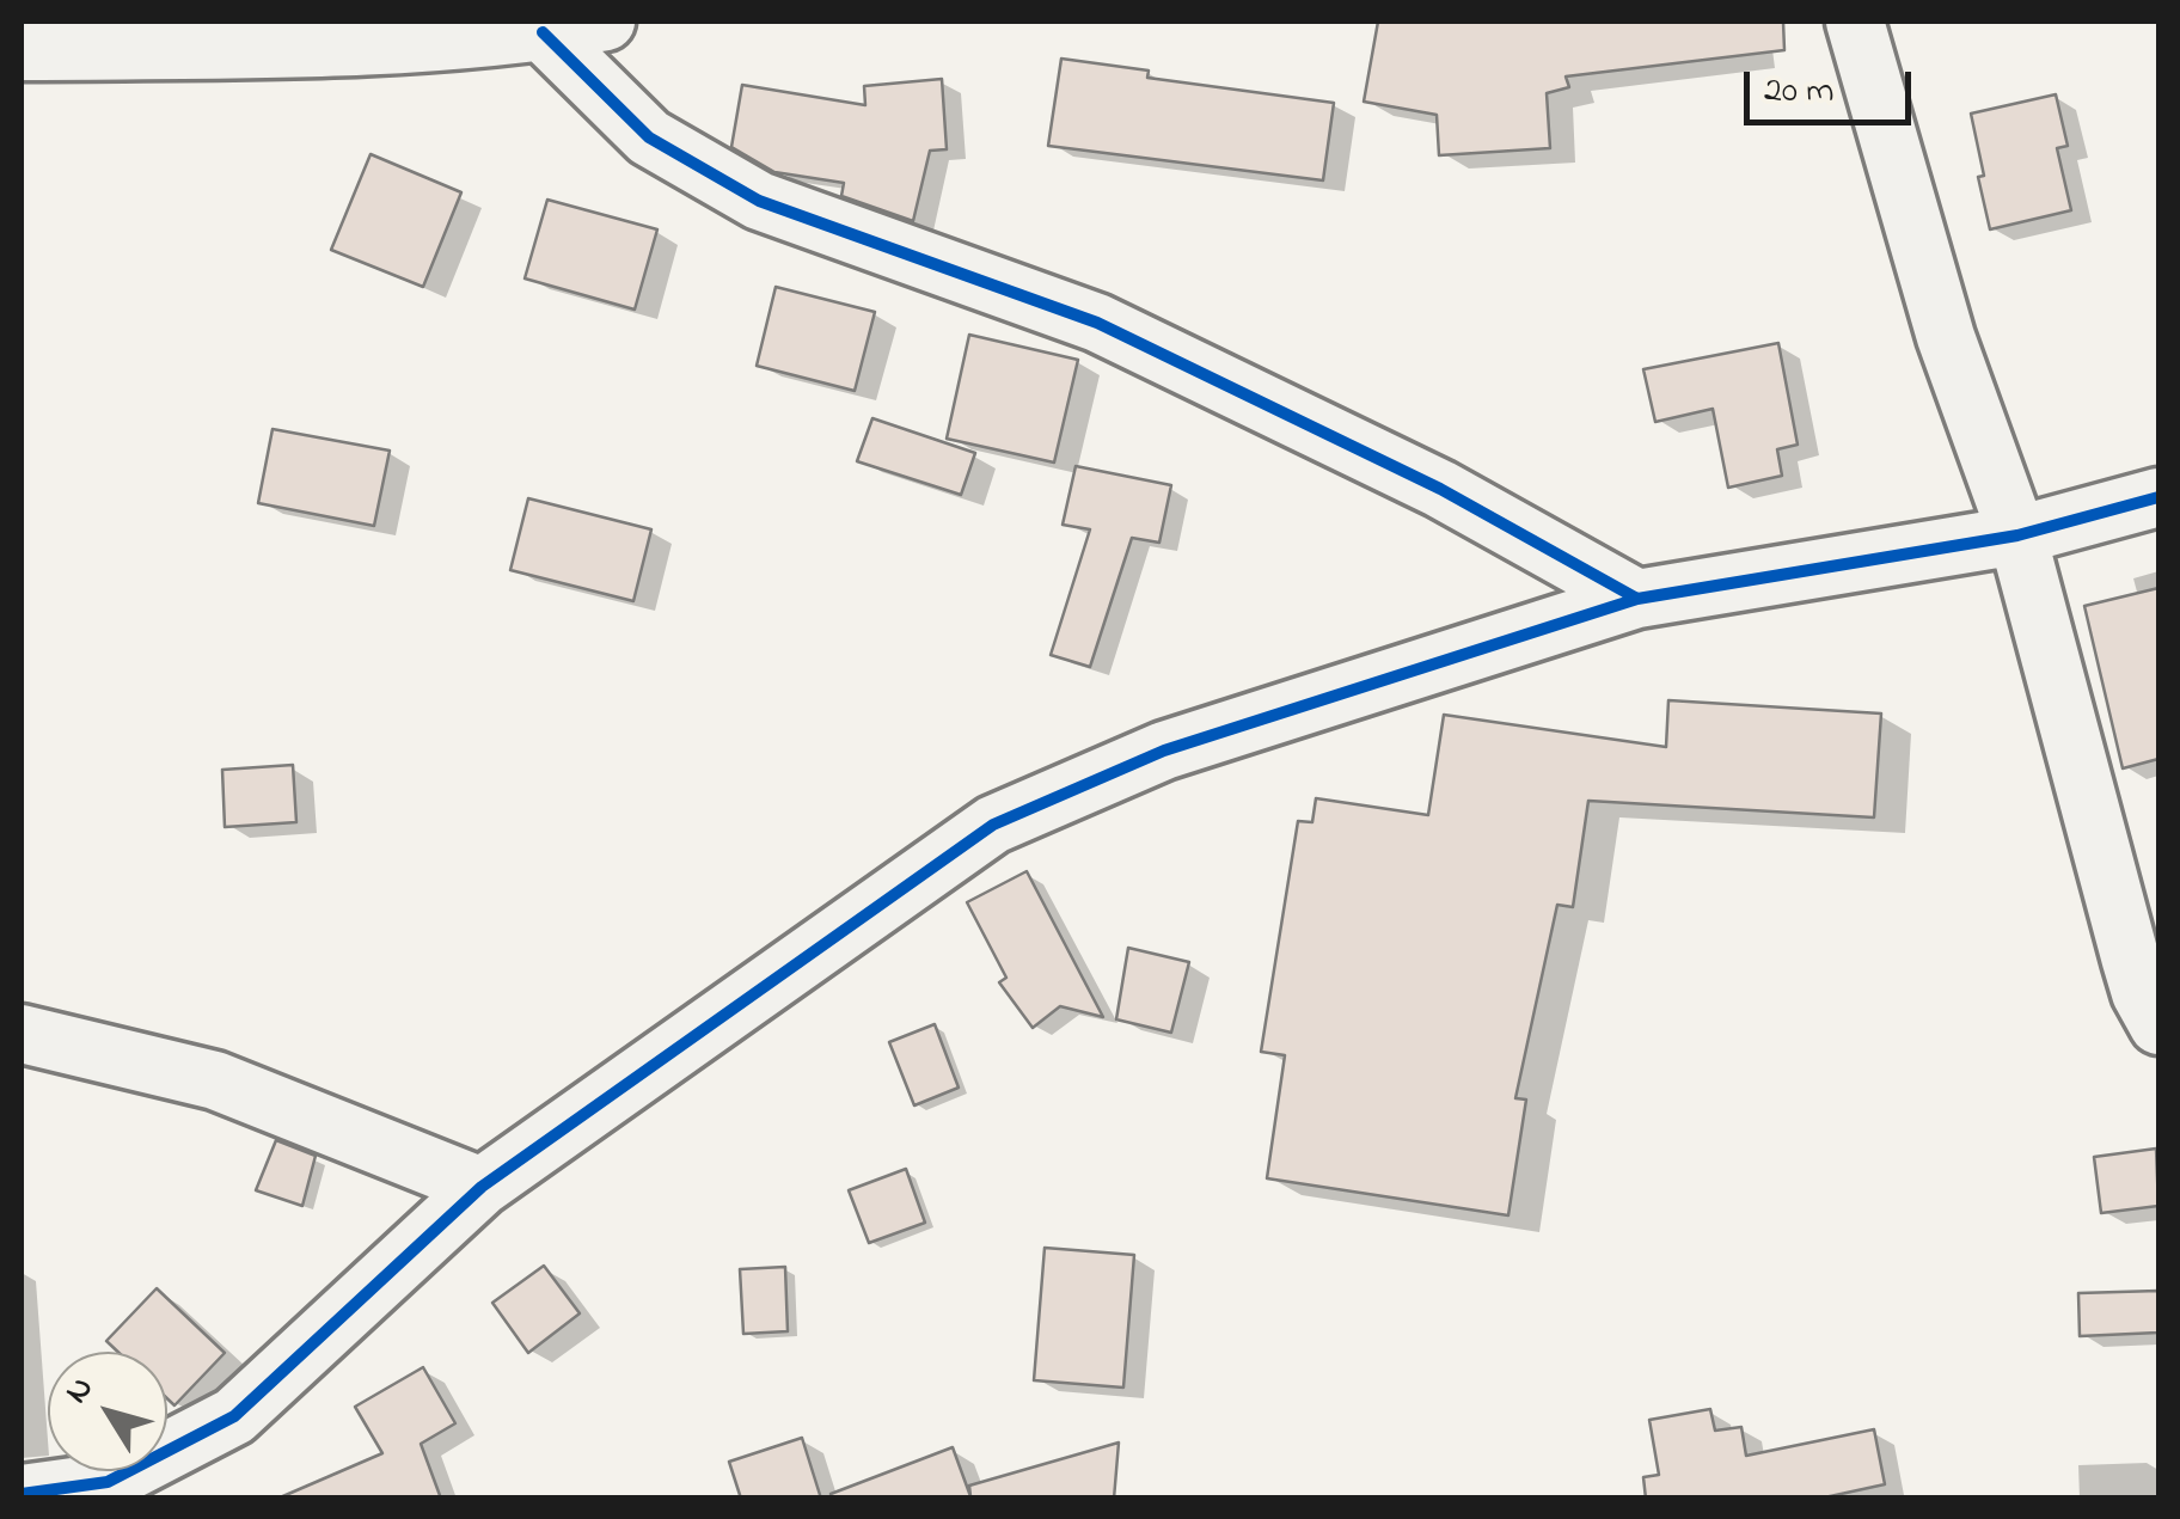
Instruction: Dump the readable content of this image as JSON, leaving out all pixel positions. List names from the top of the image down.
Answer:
{
  "scale_bar": "20 m",
  "north": "top left"
}
